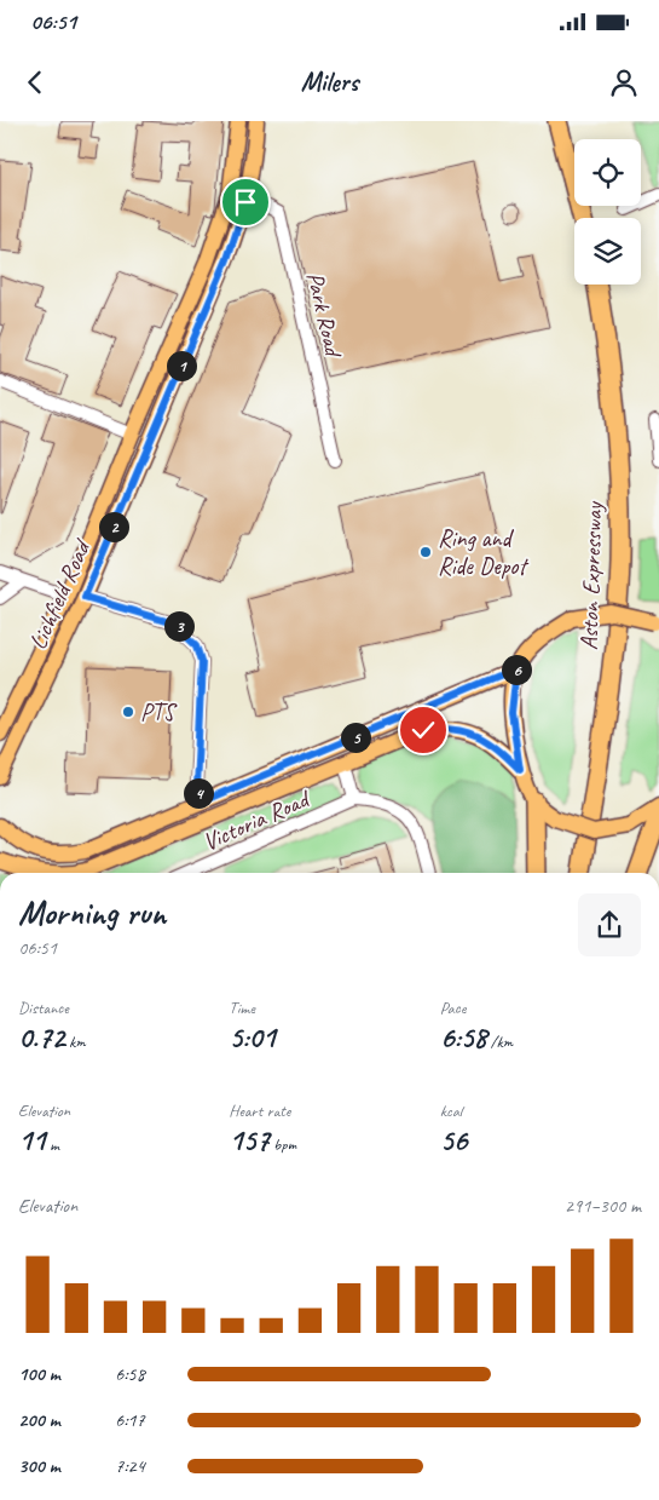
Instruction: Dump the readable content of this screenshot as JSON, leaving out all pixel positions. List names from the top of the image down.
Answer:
{
  "streets": {
    "highway": ["Aston Expressway"],
    "main road": ["Lichfield Road"],
    "street": ["Park Road", "Victoria Road"]
  },
  "crossings": [
    ["Park Road", "Lichfield Road"]
  ],
  "places": ["Ring and Ride Depot", "PTS"],
  "page": {
    "status": "06:51",
    "header": "Milers",
    "pins": [
      "1",
      "2",
      "3",
      "6",
      "5",
      "4"
    ],
    "heading": ["Morning run", "06:51"],
    "stats": [
      ["Distance", "0.72 km"],
      ["Time", "5:01"],
      ["Pace", "6:58 /km"],
      ["Elevation", "11 m"],
      ["Heart rate", "157 bpm"],
      ["kcal", "56"]
    ],
    "chart": ["Elevation", "291–300 m"],
    "list": [
      {
        "name": "100 m",
        "note": "6:58"
      },
      {
        "name": "200 m",
        "note": "6:17"
      },
      {
        "name": "300 m",
        "note": "7:24"
      }
    ]
  }
}
